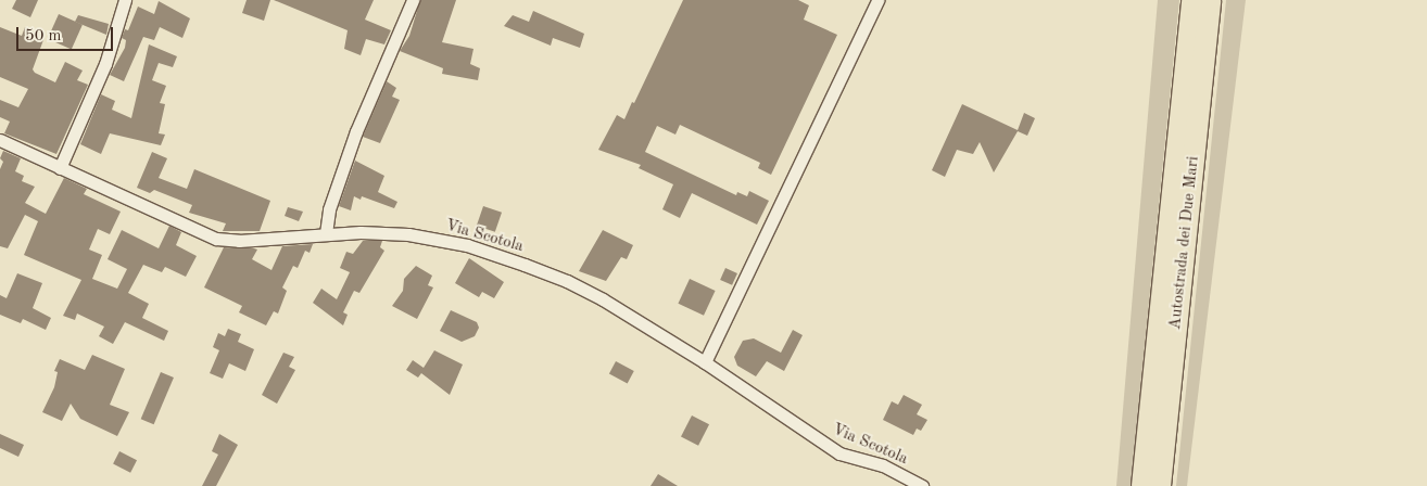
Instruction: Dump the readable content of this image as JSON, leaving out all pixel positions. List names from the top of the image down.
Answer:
{
  "streets": {
    "highway": ["Autostrada dei Due Mari"],
    "street": ["Via Scotola"]
  },
  "scale_bar": "50 m"
}
